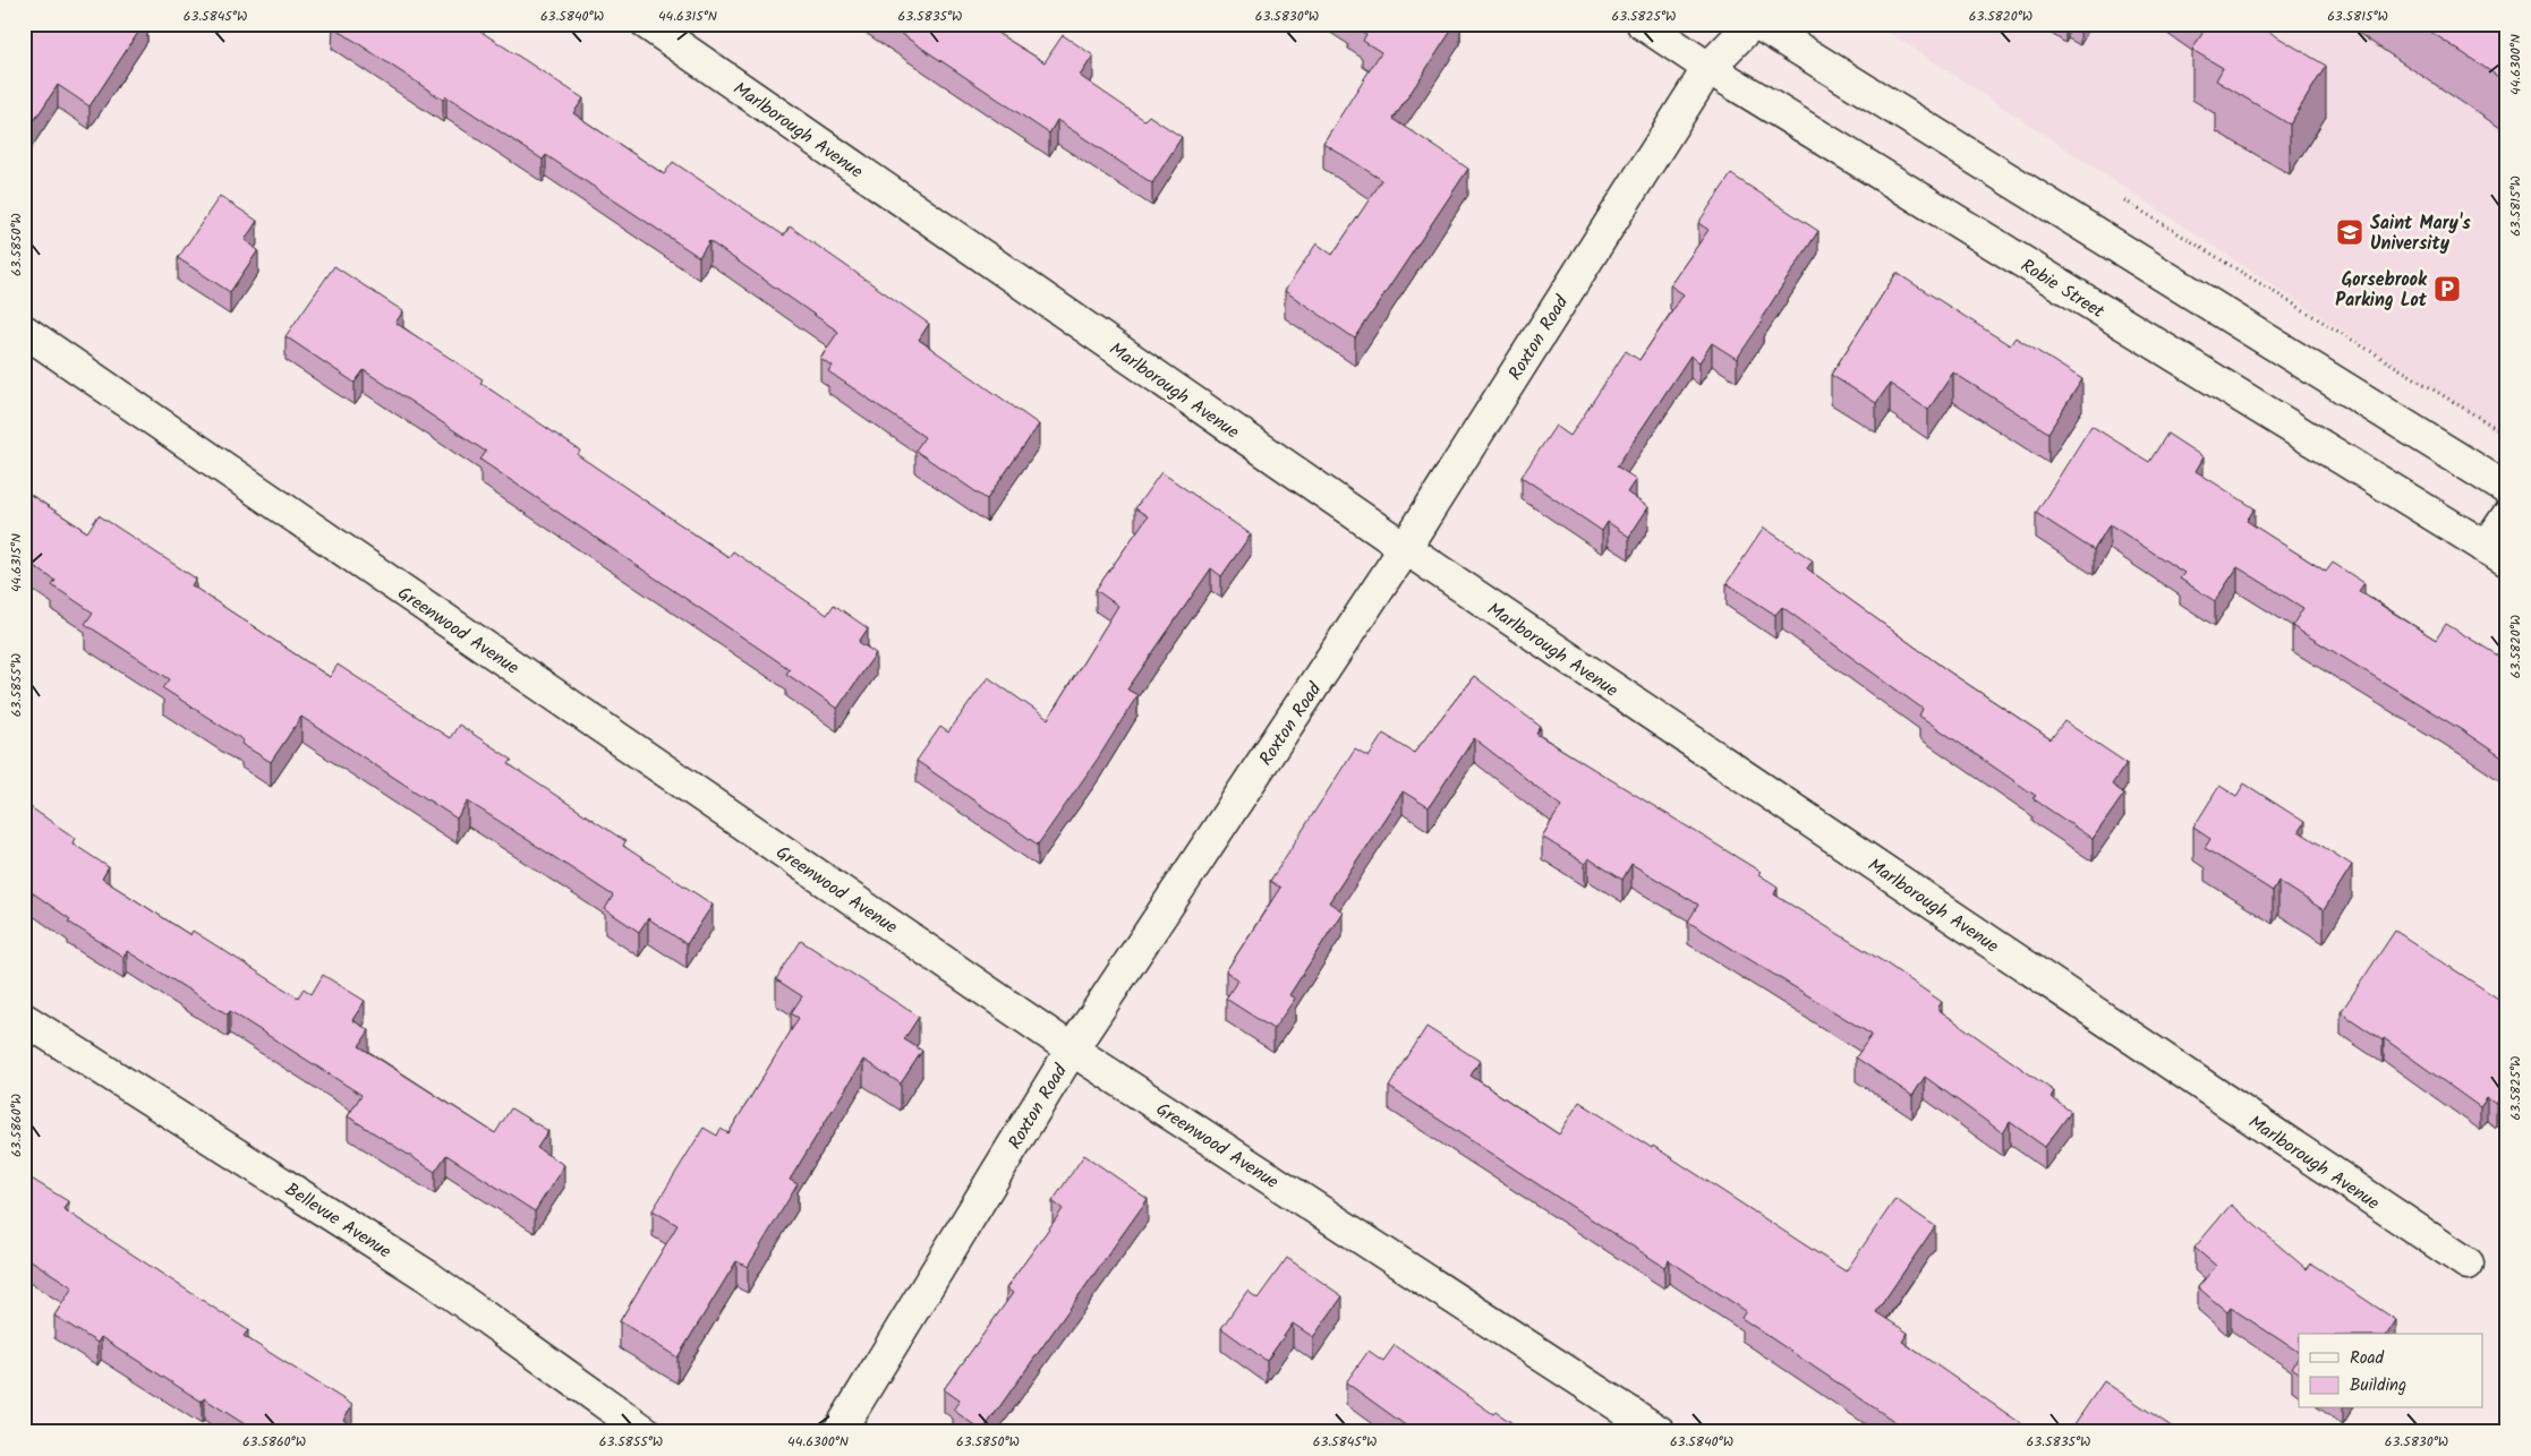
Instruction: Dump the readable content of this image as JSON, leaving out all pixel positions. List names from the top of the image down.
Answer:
{
  "streets": {
    "street": [
      "Marlborough Avenue",
      "Robie Street",
      "Roxton Road",
      "Greenwood Avenue",
      "Bellevue Avenue"
    ]
  },
  "crossings": [
    ["Marlborough Avenue", "Roxton Road"],
    ["Robie Street", "Roxton Road"],
    ["Roxton Road", "Greenwood Avenue"]
  ],
  "places": {
    "school or university": ["Saint Mary's University"],
    "parking": ["Gorsebrook Parking Lot"]
  },
  "legend": ["Road", "Building"],
  "coordinates": [
    "63.5845°W",
    "63.5840°W",
    "44.6315°N",
    "63.5835°W",
    "63.5830°W",
    "63.5825°W",
    "63.5820°W",
    "63.5815°W",
    "44.6300°N",
    "63.5850°W",
    "63.5855°W",
    "63.5860°W"
  ]
}
